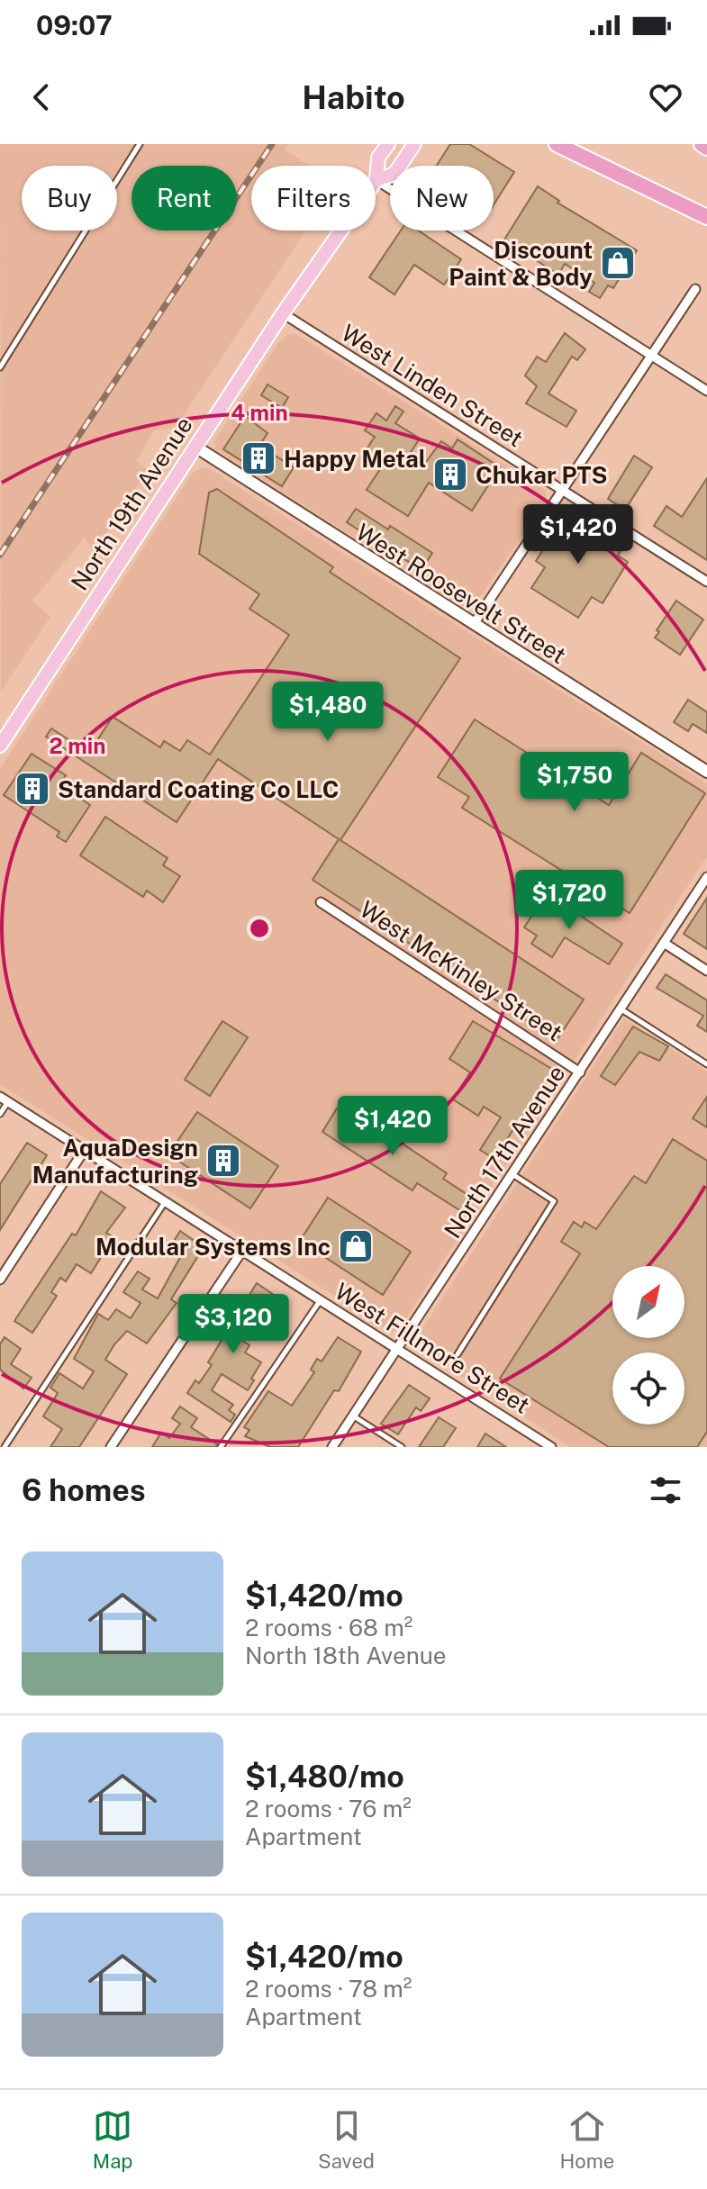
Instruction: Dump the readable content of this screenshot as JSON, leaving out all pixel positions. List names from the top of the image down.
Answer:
{
  "streets": {
    "main road": ["North 19th Avenue"],
    "street": [
      "West Linden Street",
      "West Roosevelt Street",
      "West McKinley Street",
      "North 17th Avenue",
      "West Fillmore Street"
    ]
  },
  "crossings": [
    ["West Linden Street", "North 19th Avenue"],
    ["North 19th Avenue", "West Roosevelt Street"],
    ["West McKinley Street", "North 17th Avenue"],
    ["North 17th Avenue", "West Fillmore Street"]
  ],
  "places": {
    "shop": ["Discount Paint & Body", "Modular Systems Inc"],
    "building": [
      "Happy Metal",
      "Chukar PTS",
      "Standard Coating Co LLC",
      "AquaDesign Manufacturing"
    ]
  },
  "north": "top right",
  "page": {
    "status": "09:07",
    "header": "Habito",
    "chip": [
      "Buy",
      "Rent",
      "Filters",
      "New"
    ],
    "price": [
      "$1,420",
      "$1,480",
      "$1,750",
      "$1,720",
      "$1,420",
      "$3,120"
    ],
    "heading": "6 homes",
    "list": [
      {
        "name": "$1,420/mo",
        "note": "2 rooms · 68 m² · North 18th Avenue"
      },
      {
        "name": "$1,480/mo",
        "note": "2 rooms · 76 m² · Apartment"
      },
      {
        "name": "$1,420/mo",
        "note": "2 rooms · 78 m² · Apartment"
      }
    ],
    "tabs": ["Map", "Saved", "Home"]
  },
  "rings": ["4 min", "2 min"]
}
